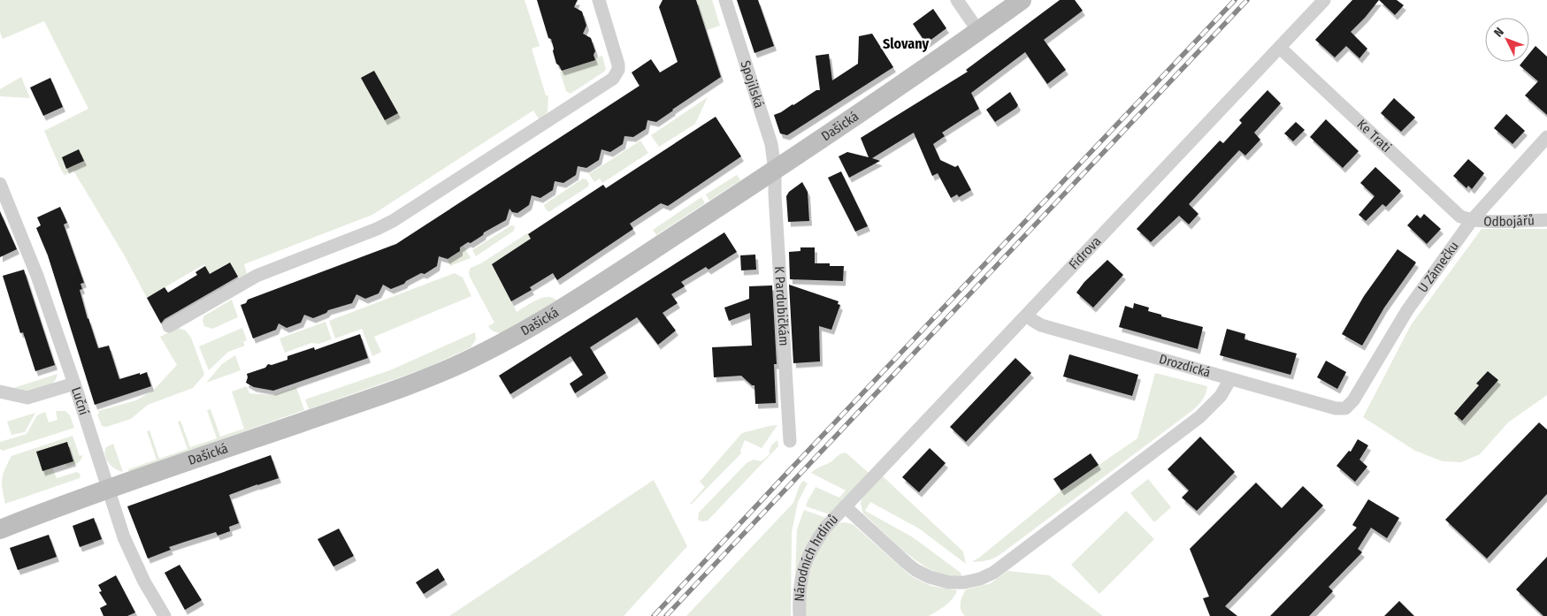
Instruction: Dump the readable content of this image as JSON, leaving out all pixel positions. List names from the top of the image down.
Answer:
{
  "streets": {
    "main road": ["Dašická"],
    "street": [
      "Spojilská",
      "Ke Trati",
      "Odbojářů",
      "Fidrova",
      "U Zámečku",
      "K Pardubičkám",
      "Drozdická",
      "Luční",
      "Národních hrdinů"
    ]
  },
  "crossings": [
    ["Spojilská", "Dašická"],
    ["Spojilská", "K Pardubičkám"],
    ["Dašická", "K Pardubičkám"],
    ["Dašická", "Luční"],
    ["Ke Trati", "Odbojářů"],
    ["Ke Trati", "Fidrova"],
    ["Ke Trati", "U Zámečku"],
    ["Odbojářů", "U Zámečku"],
    ["Fidrova", "Drozdická"],
    ["Fidrova", "Národních hrdinů"],
    ["U Zámečku", "Drozdická"]
  ],
  "districts": ["Slovany"],
  "north": "top left"
}
